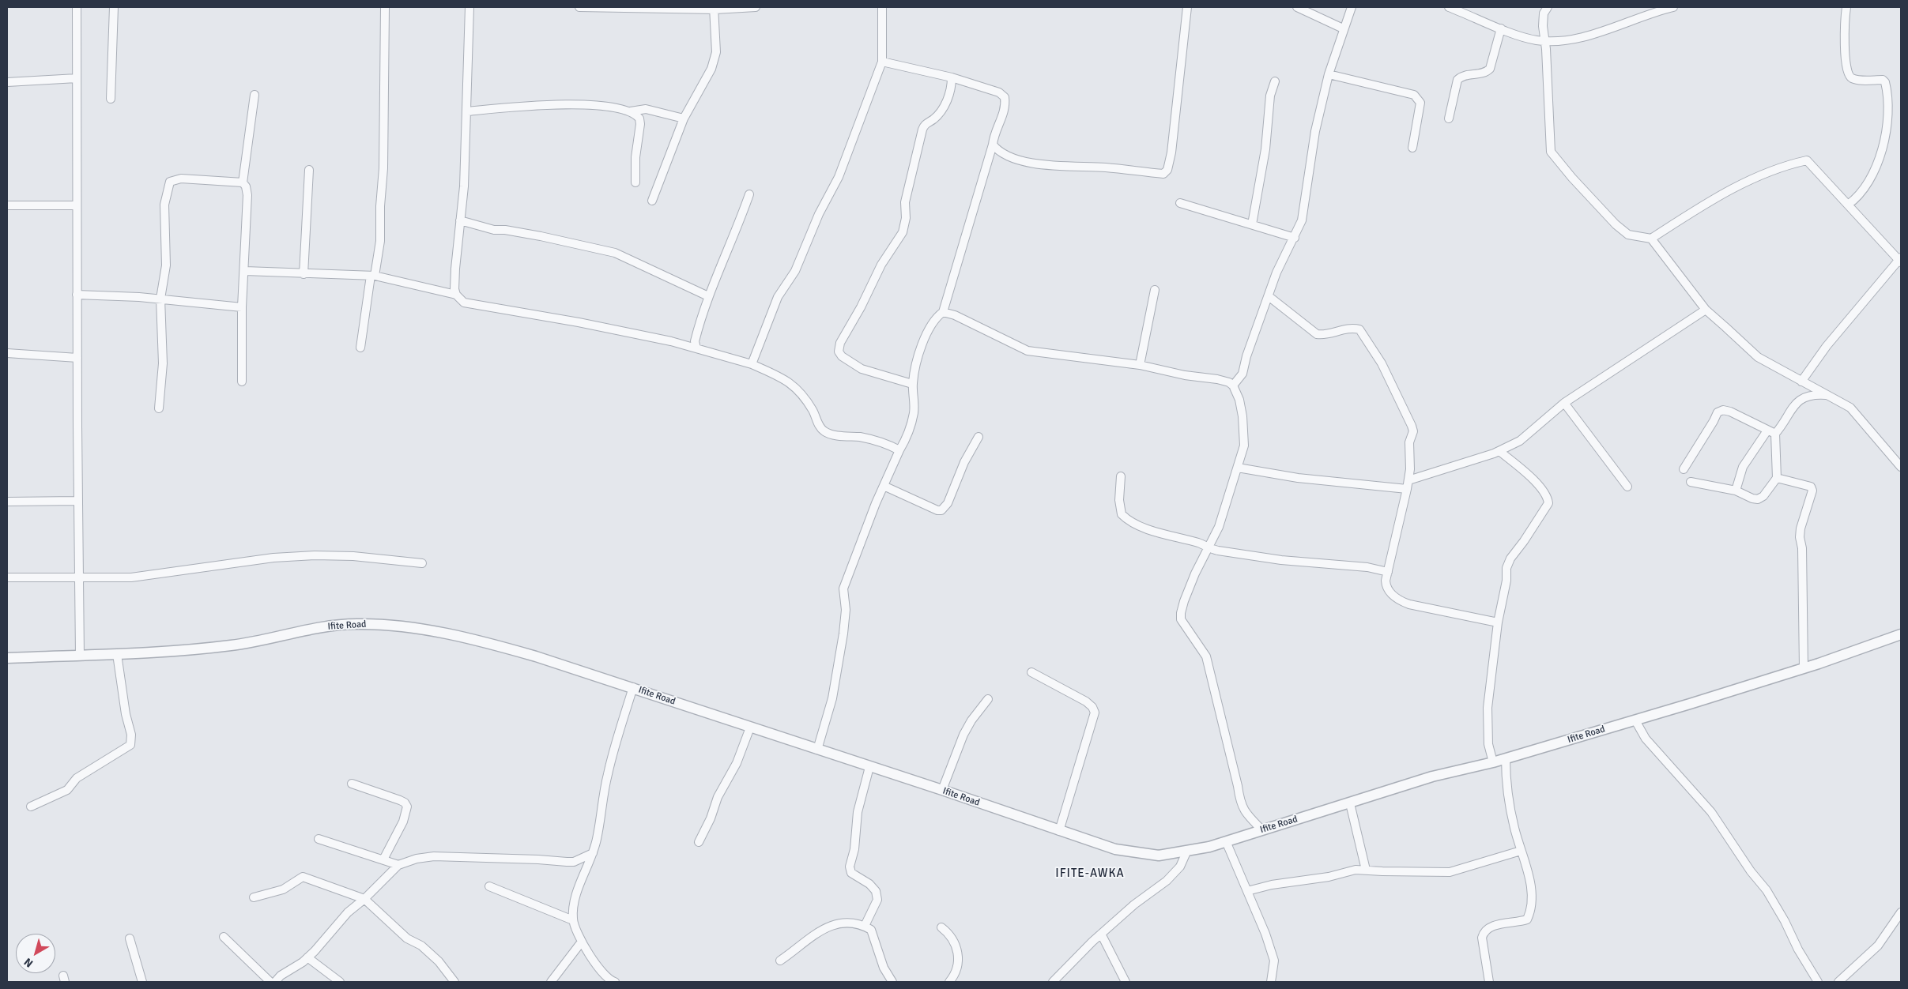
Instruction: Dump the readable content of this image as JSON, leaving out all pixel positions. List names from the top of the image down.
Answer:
{
  "streets": {
    "street": ["Ifite Road"]
  },
  "districts": ["IFITE-AWKA"],
  "north": "bottom left"
}
